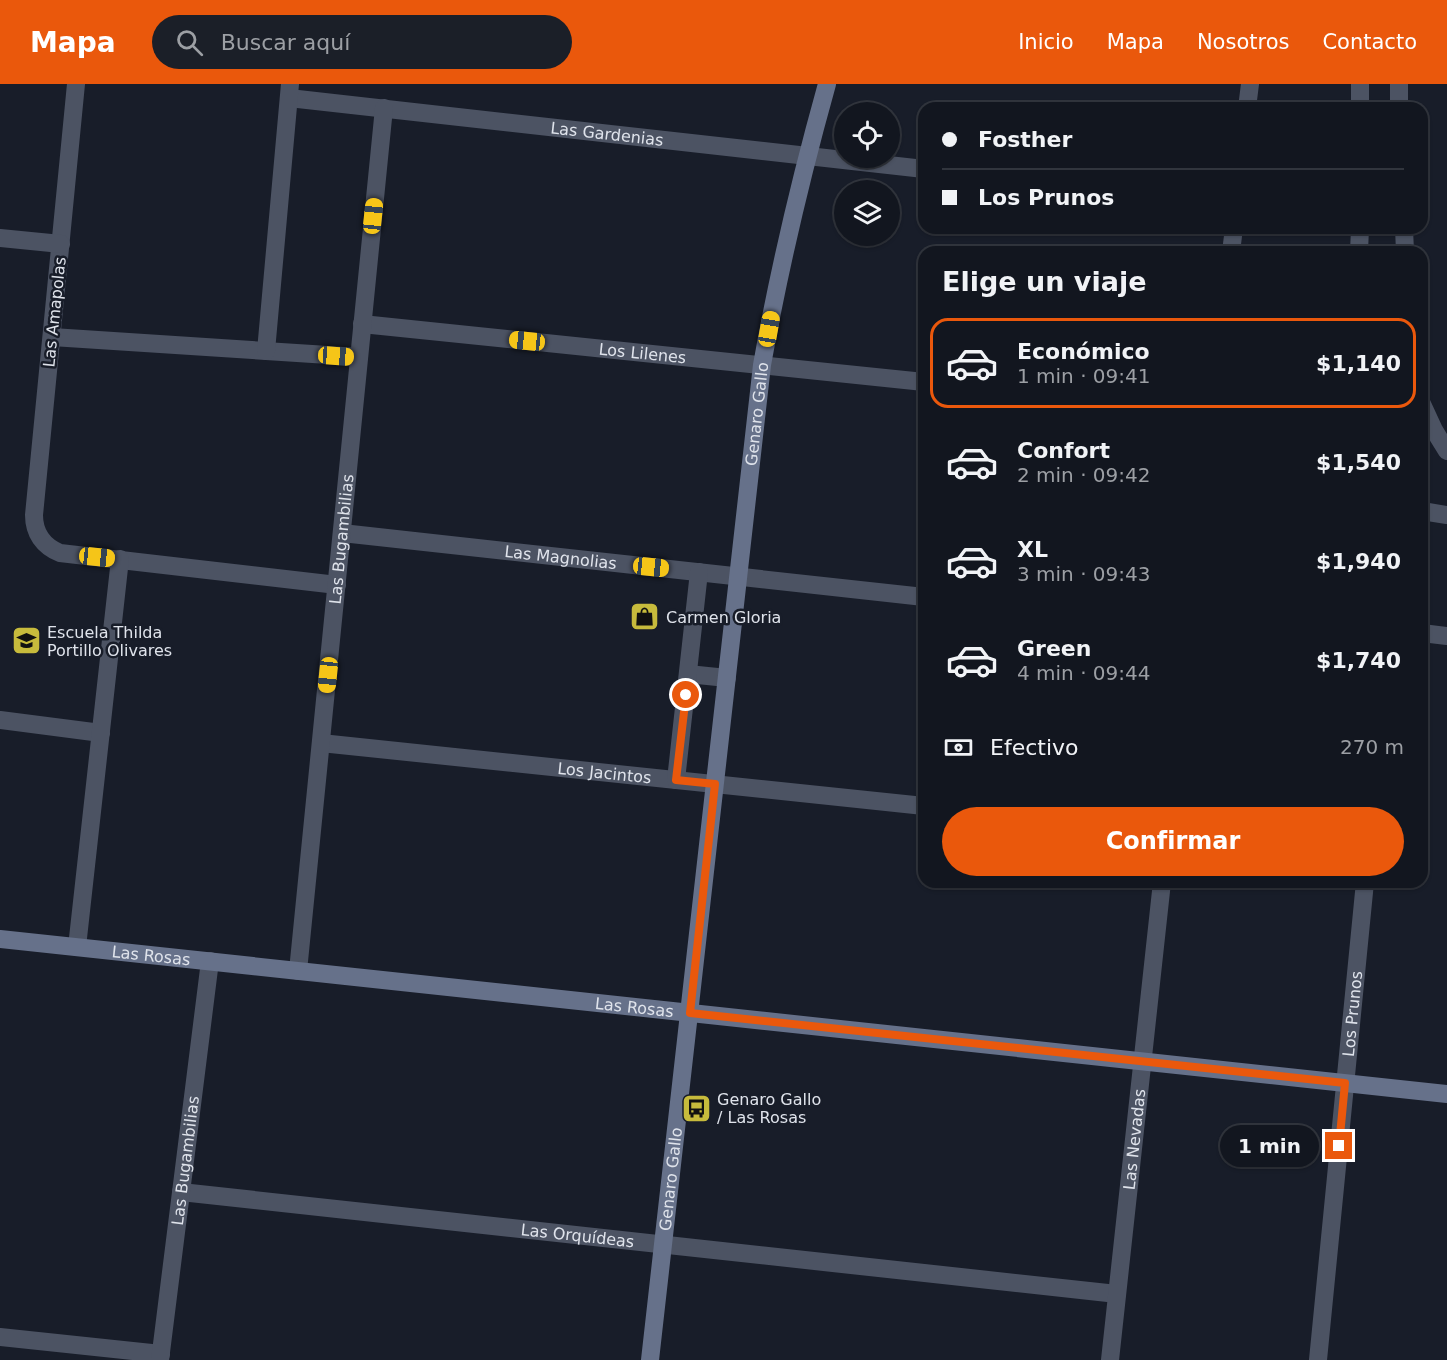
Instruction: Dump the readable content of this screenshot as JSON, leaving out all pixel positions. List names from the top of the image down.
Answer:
{
  "streets": {
    "street": [
      "Las Gardenias",
      "Las Amapolas",
      "Los Lilenes",
      "Genaro Gallo",
      "Las Bugambilias",
      "Las Magnolias",
      "Los Jacintos",
      "Las Rosas",
      "Los Prunos",
      "Las Nevadas",
      "Las Orquídeas"
    ]
  },
  "crossings": [
    ["Las Gardenias", "Genaro Gallo"],
    ["Las Gardenias", "Las Bugambilias"],
    ["Los Lilenes", "Genaro Gallo"],
    ["Los Lilenes", "Las Bugambilias"],
    ["Genaro Gallo", "Las Magnolias"],
    ["Genaro Gallo", "Los Jacintos"],
    ["Genaro Gallo", "Las Rosas"],
    ["Genaro Gallo", "Las Orquídeas"],
    ["Las Bugambilias", "Las Magnolias"],
    ["Las Bugambilias", "Los Jacintos"],
    ["Las Bugambilias", "Las Rosas"],
    ["Las Bugambilias", "Las Orquídeas"],
    ["Las Rosas", "Los Prunos"],
    ["Las Rosas", "Las Nevadas"],
    ["Las Nevadas", "Las Orquídeas"]
  ],
  "places": {
    "shop": ["Carmen Gloria"],
    "school or university": ["Escuela Thilda Portillo Olivares"],
    "bus stop": ["Genaro Gallo / Las Rosas"]
  },
  "page": {
    "header": "Mapa",
    "search": "Buscar aquí",
    "nav": [
      "Inicio",
      "Mapa",
      "Nosotros",
      "Contacto"
    ],
    "banner": ["Fosther", "Los Prunos"],
    "heading": "Elige un viaje",
    "list": [
      {
        "name": "Económico",
        "note": "1 min · 09:41",
        "value": "$1,140"
      },
      {
        "name": "Confort",
        "note": "2 min · 09:42",
        "value": "$1,540"
      },
      {
        "name": "XL",
        "note": "3 min · 09:43",
        "value": "$1,940"
      },
      {
        "name": "Green",
        "note": "4 min · 09:44",
        "value": "$1,740"
      }
    ],
    "pay": ["Efectivo", "270 m"],
    "buttons": "Confirmar",
    "bubble": "1 min"
  }
}
